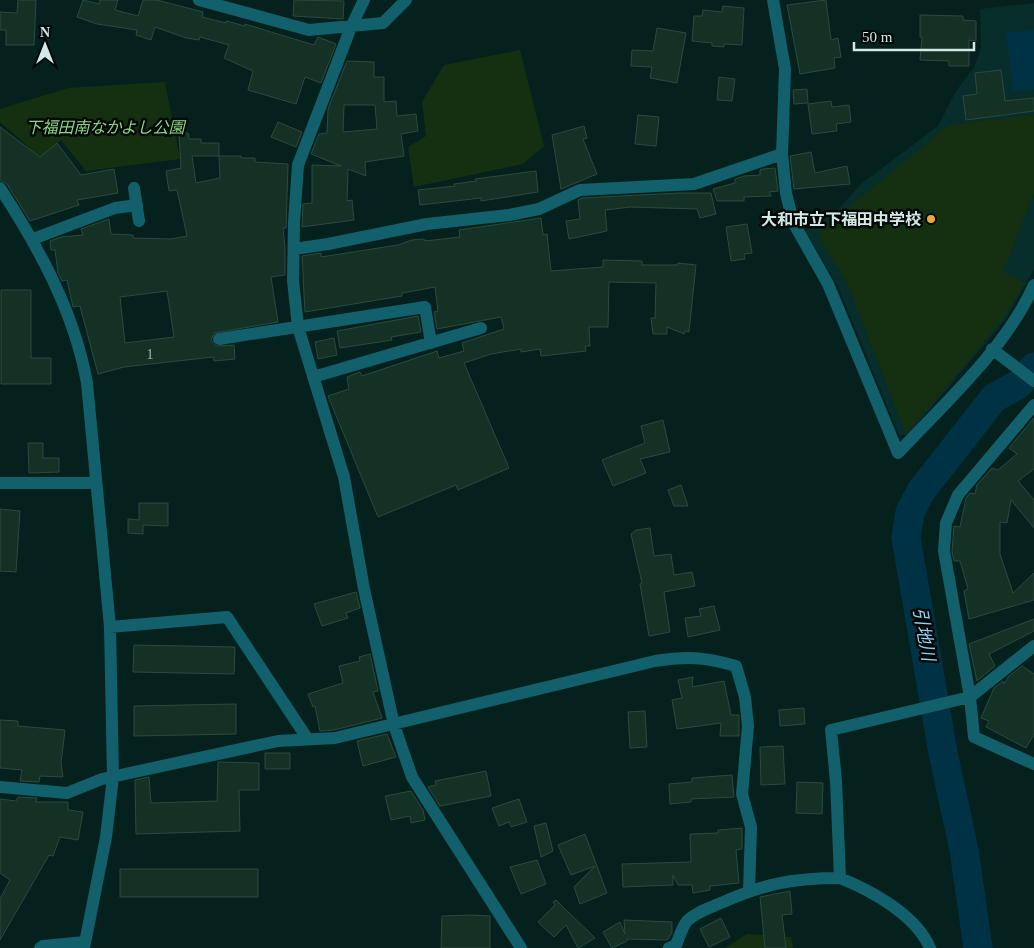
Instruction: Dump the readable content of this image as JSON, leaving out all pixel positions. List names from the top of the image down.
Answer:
{
  "water": ["引地川"],
  "parks": ["下福田南なかよし公園"],
  "places": ["大和市立下福田中学校"],
  "house_numbers": ["1"],
  "scale_bar": "50 m",
  "north": "top"
}
